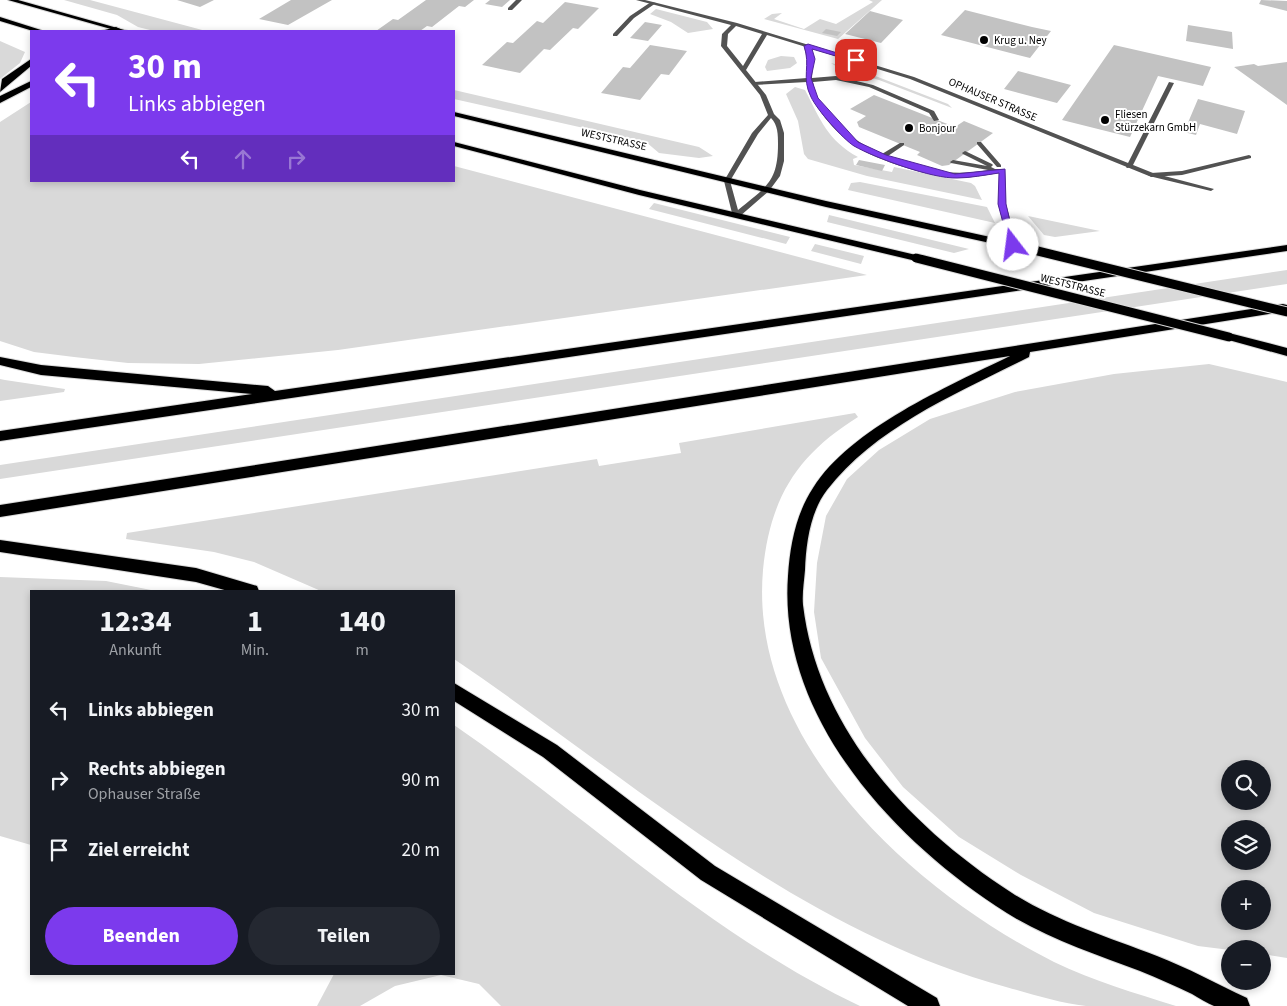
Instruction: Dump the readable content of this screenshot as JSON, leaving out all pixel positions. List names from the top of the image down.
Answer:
{
  "streets": {
    "main road": ["WESTSTRASSE"],
    "street": ["OPHAUSER STRASSE"]
  },
  "places": ["Krug u. Ney", "Fliesen Stürzekarn GmbH", "Bonjour"],
  "page": {
    "turn": ["30 m", "Links abbiegen"],
    "eta": [
      "12:34",
      "Ankunft",
      "1",
      "Min.",
      "140",
      "m"
    ],
    "list": [
      {
        "name": "Links abbiegen",
        "value": "30 m"
      },
      {
        "name": "Rechts abbiegen",
        "note": "Ophauser Straße",
        "value": "90 m"
      },
      {
        "name": "Ziel erreicht",
        "value": "20 m"
      }
    ],
    "map_buttons": ["+", "−"],
    "buttons": ["Beenden", "Teilen"]
  }
}
